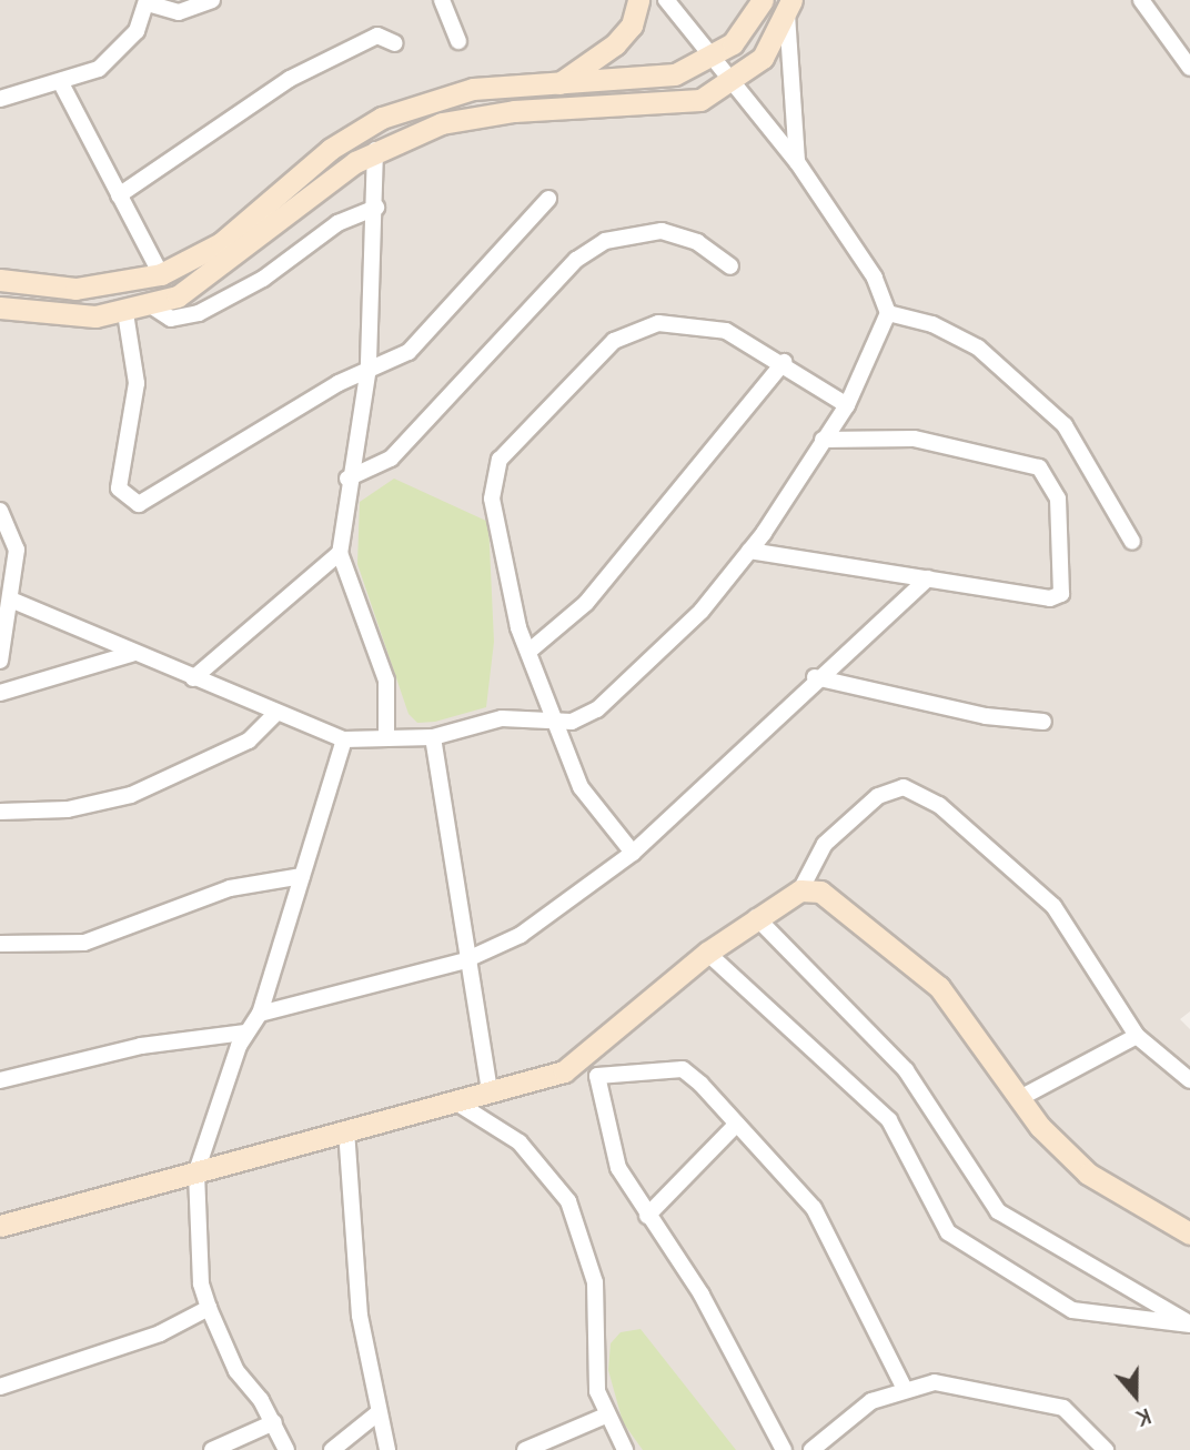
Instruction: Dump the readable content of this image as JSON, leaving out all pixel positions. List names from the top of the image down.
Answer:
{
  "north": "bottom"
}
